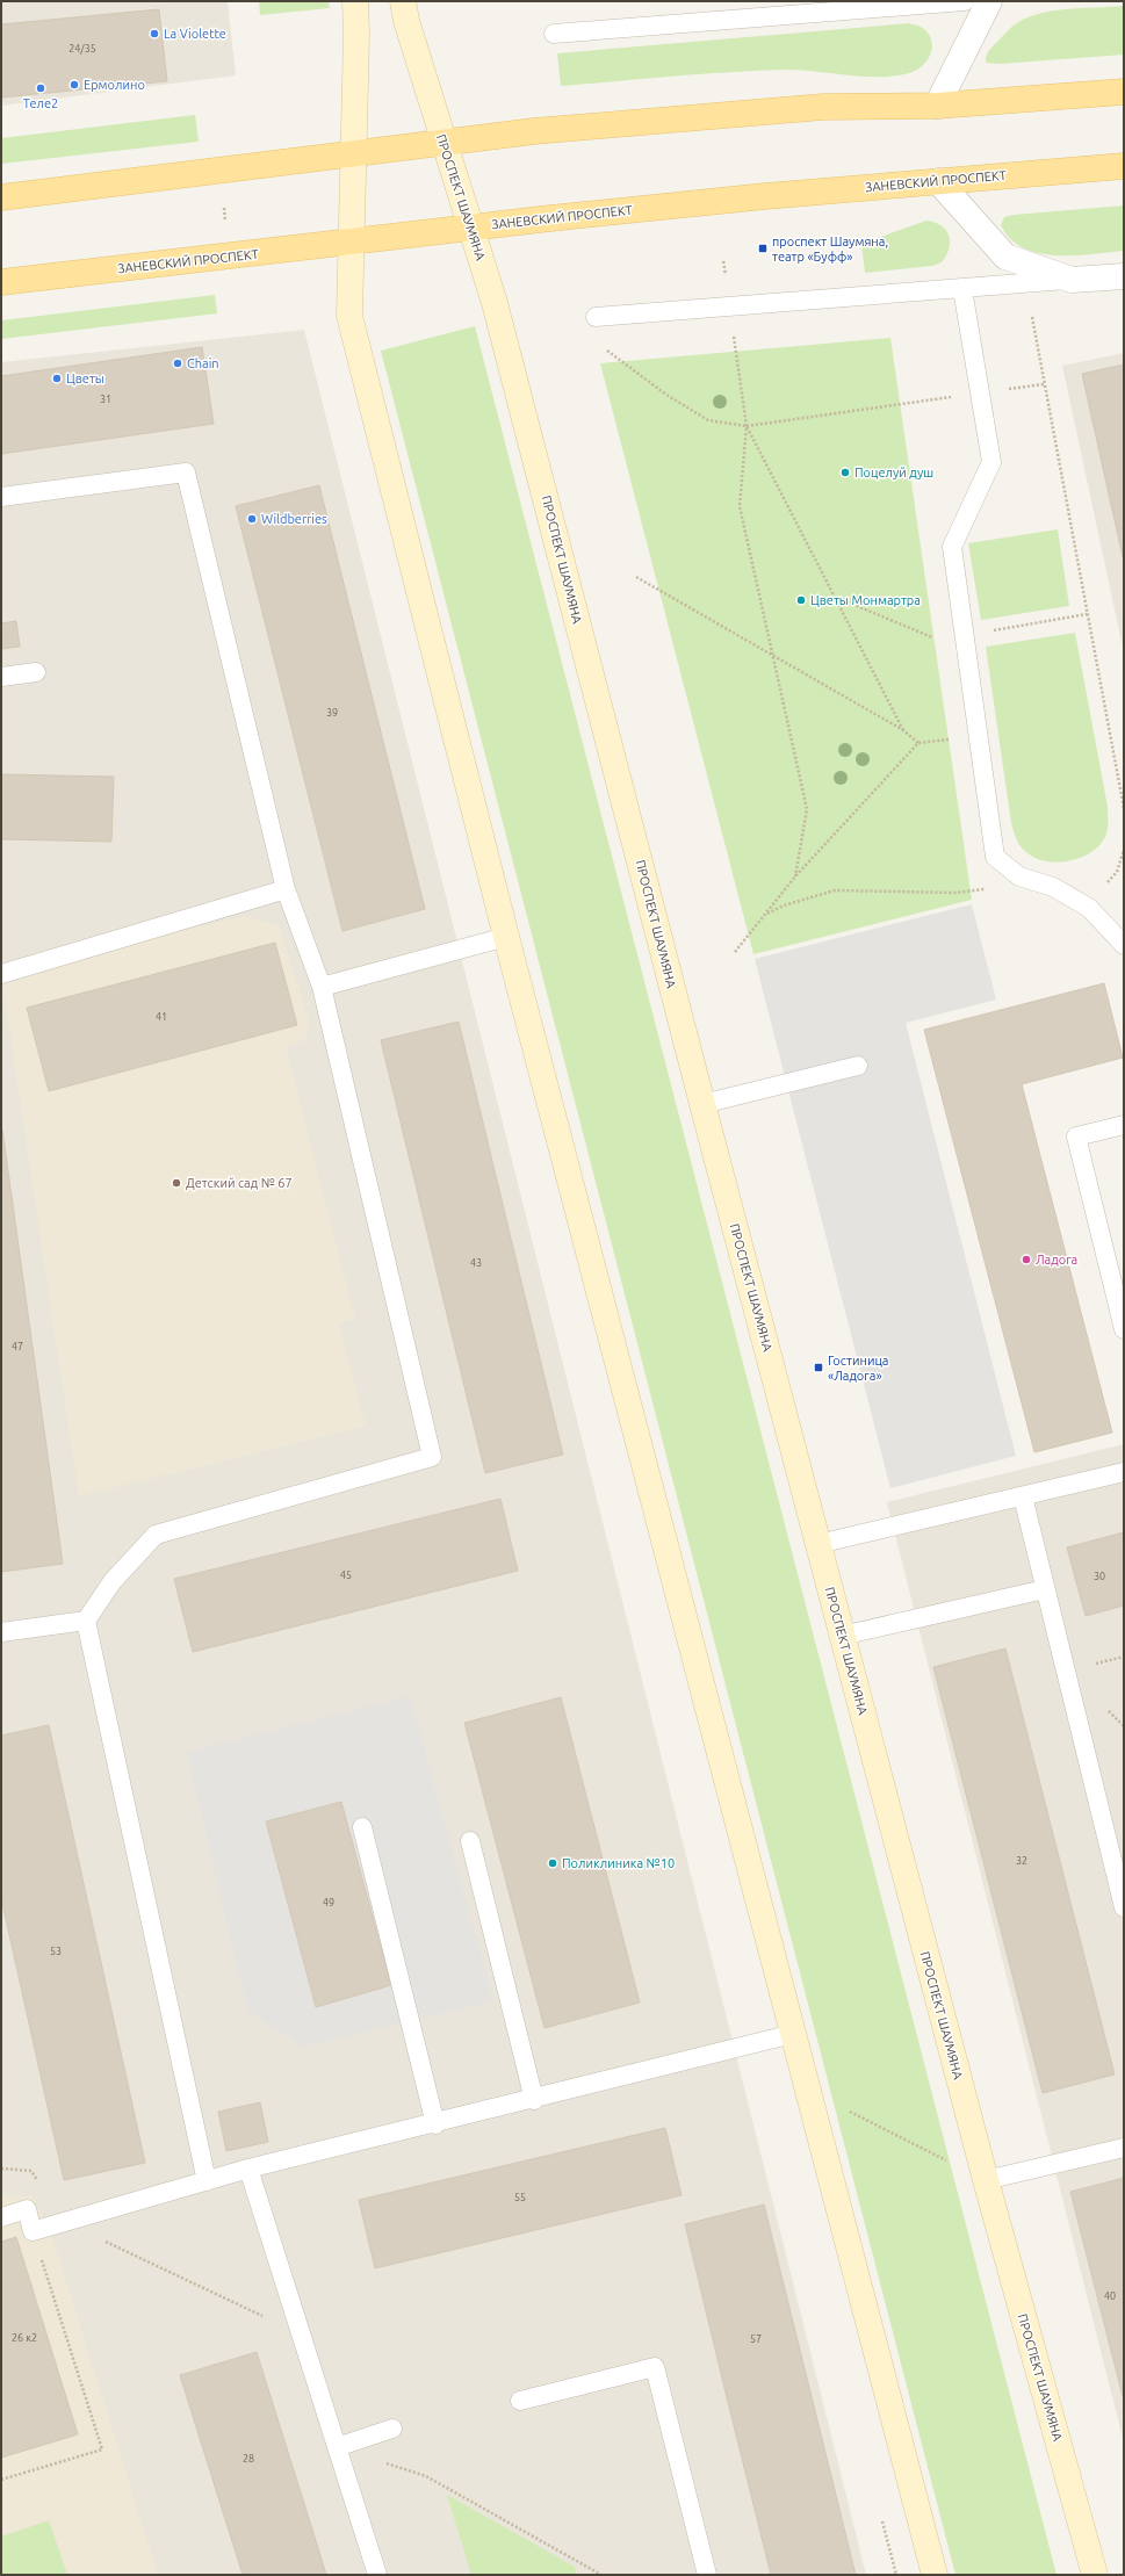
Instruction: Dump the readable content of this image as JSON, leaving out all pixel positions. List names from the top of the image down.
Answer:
{
  "streets": {
    "main road": ["ЗАНЕВСКИЙ ПРОСПЕКТ"],
    "street": ["ПРОСПЕКТ ШАУМЯНА"]
  },
  "crossings": [
    ["ЗАНЕВСКИЙ ПРОСПЕКТ", "ПРОСПЕКТ ШАУМЯНА"]
  ],
  "places": {
    "other": [
      "La Violette",
      "Ермолино",
      "Теле2",
      "Chain",
      "Цветы",
      "Поцелуй душ",
      "Wildberries",
      "Цветы Монмартра",
      "Детский сад № 67",
      "Ладога",
      "Поликлиника №10"
    ],
    "transit": ["проспект Шаумяна, театр «Буфф»", "Гостиница «Ладога»"]
  },
  "house_numbers": [
    "24/35",
    "31",
    "39",
    "41",
    "43",
    "47",
    "45",
    "30",
    "32",
    "49",
    "53",
    "55",
    "40",
    "26 к2",
    "57",
    "28"
  ]
}
